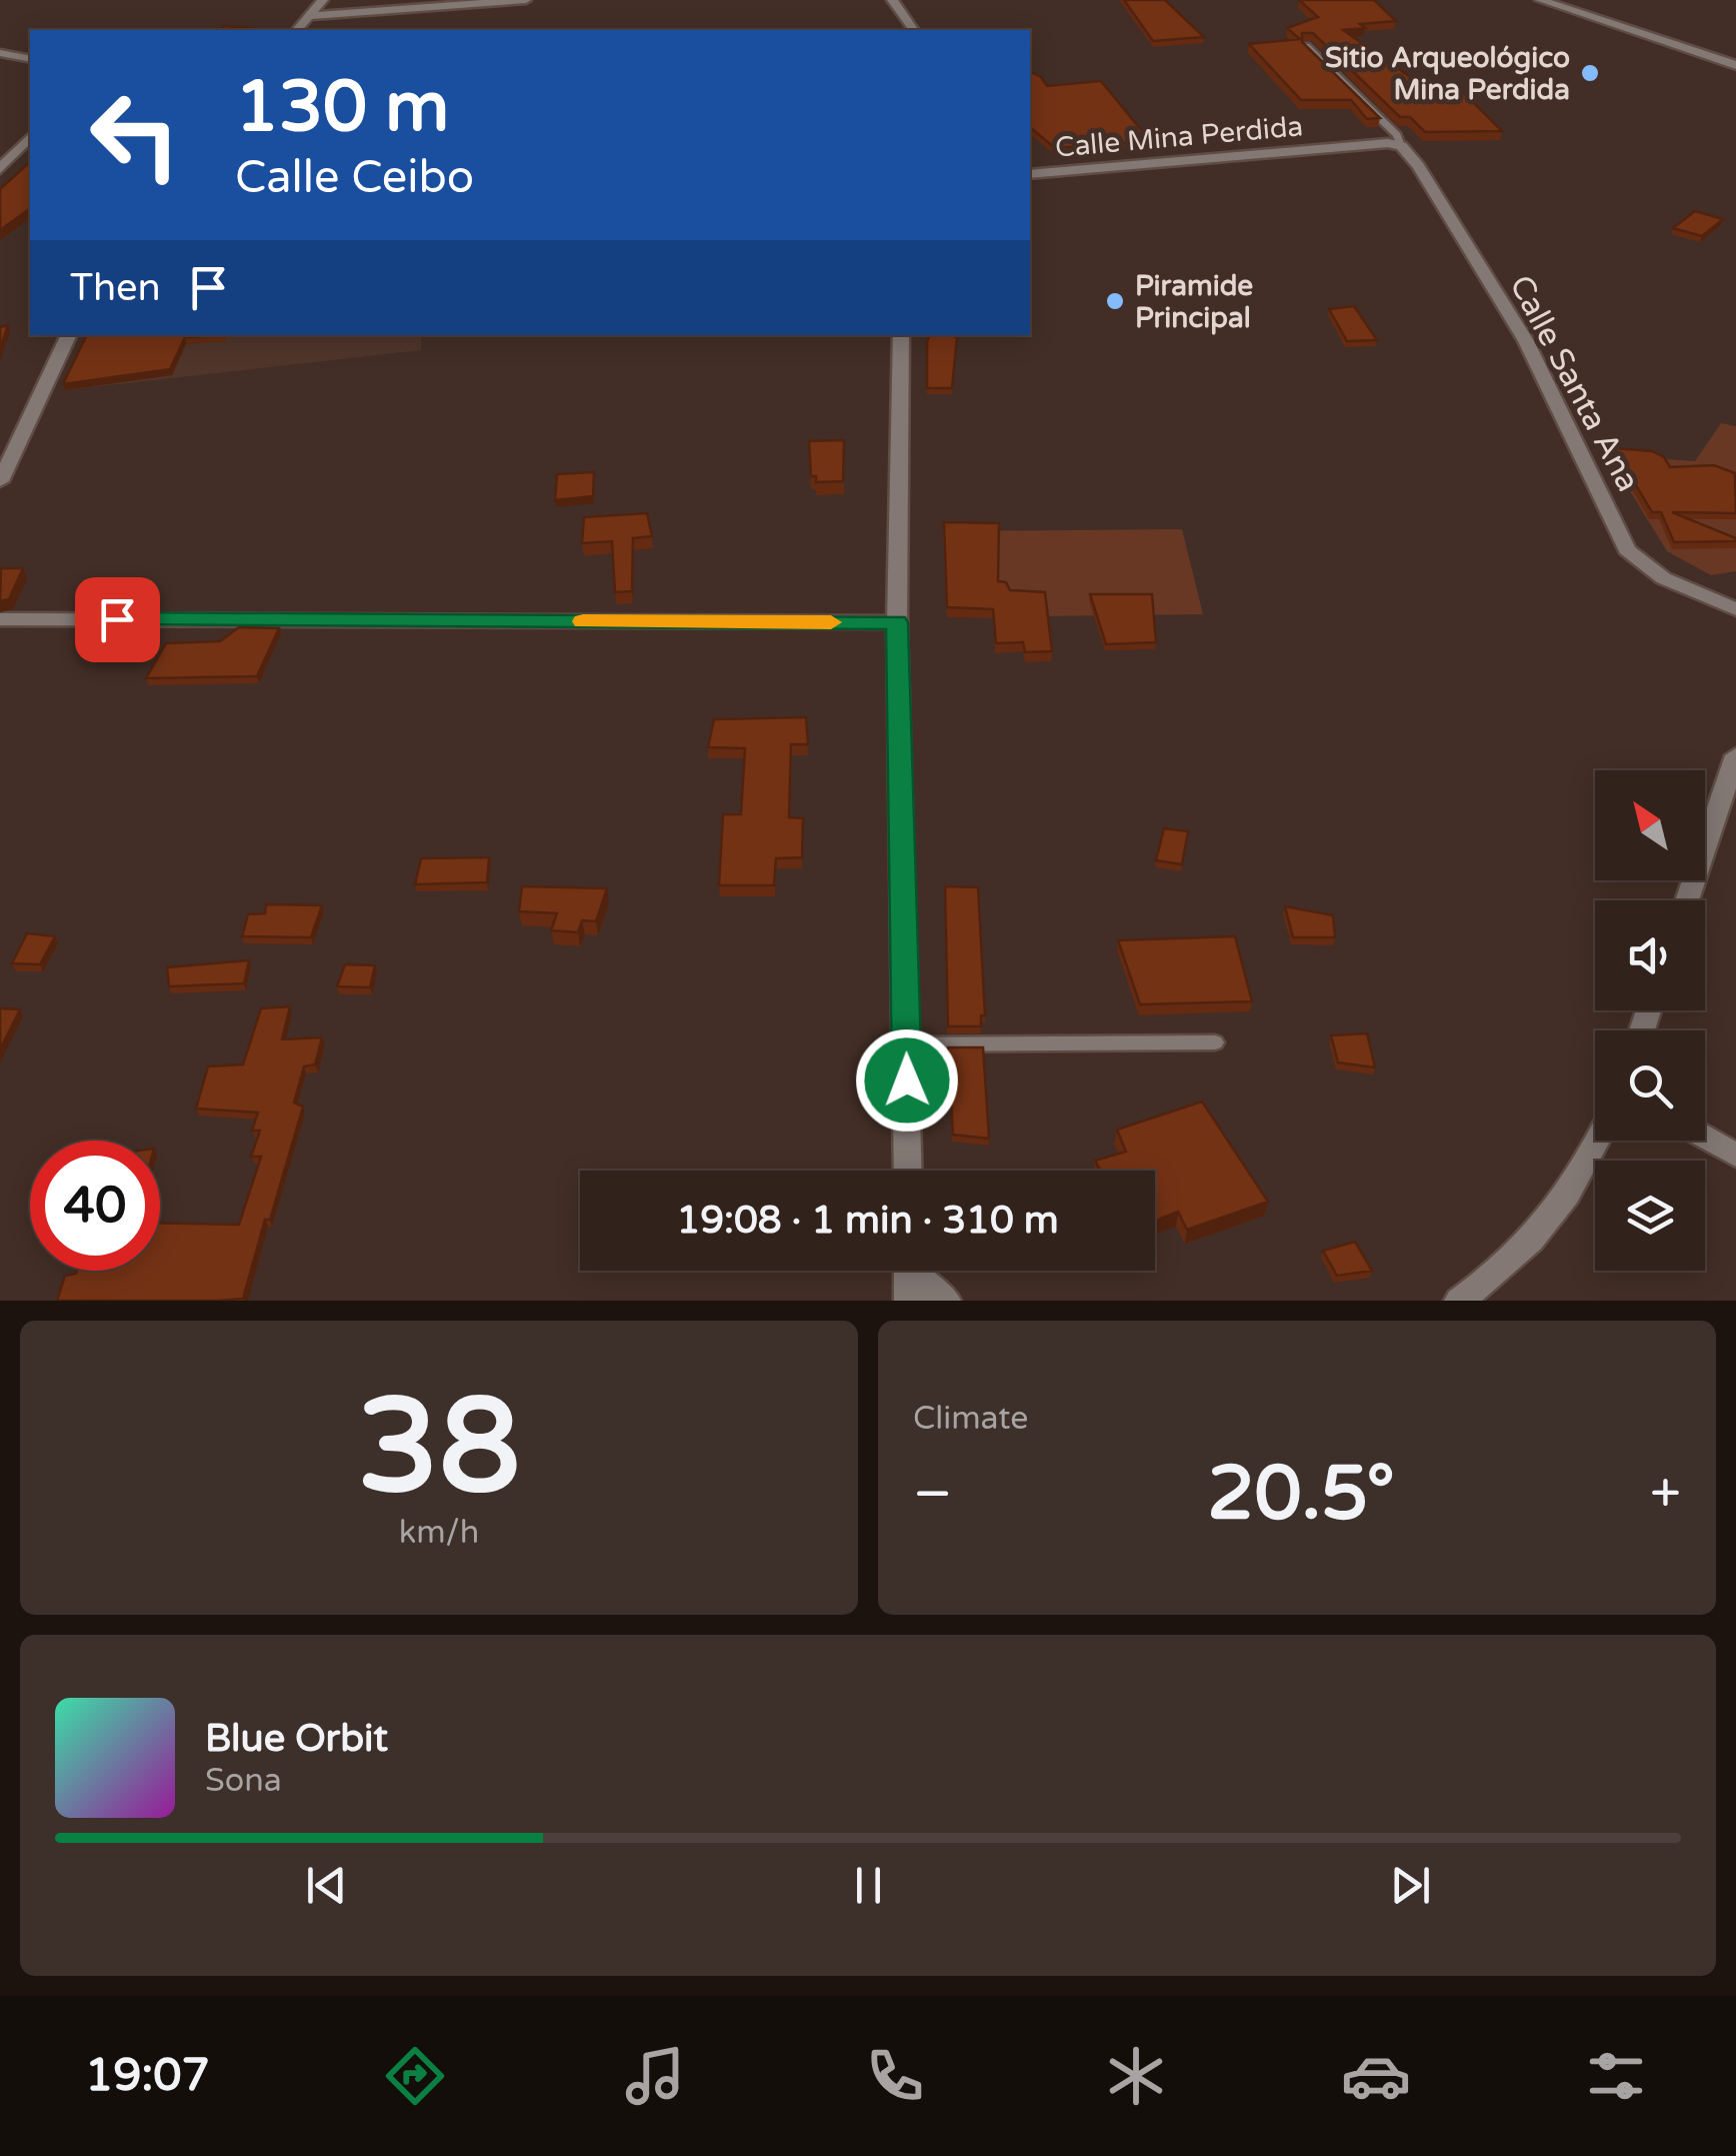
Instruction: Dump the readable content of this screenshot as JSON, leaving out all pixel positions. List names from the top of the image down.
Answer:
{
  "streets": {
    "street": ["Calle Mina Perdida", "Calle Santa Ana"]
  },
  "crossings": [
    ["Calle Mina Perdida", "Calle Santa Ana"]
  ],
  "places": ["Sitio Arqueológico Mina Perdida", "Piramide Principal"],
  "north": "top left",
  "page": {
    "turn": ["130 m", "Calle Ceibo"],
    "then": "Then",
    "limit": "40",
    "trip": "19:08 · 1 min · 310 m",
    "tile": [
      ["38", "km/h"],
      "Climate"
    ],
    "heat": ["−", "20.5°", "+"],
    "song": ["Blue Orbit", "Sona"],
    "tabs": "19:07"
  }
}
